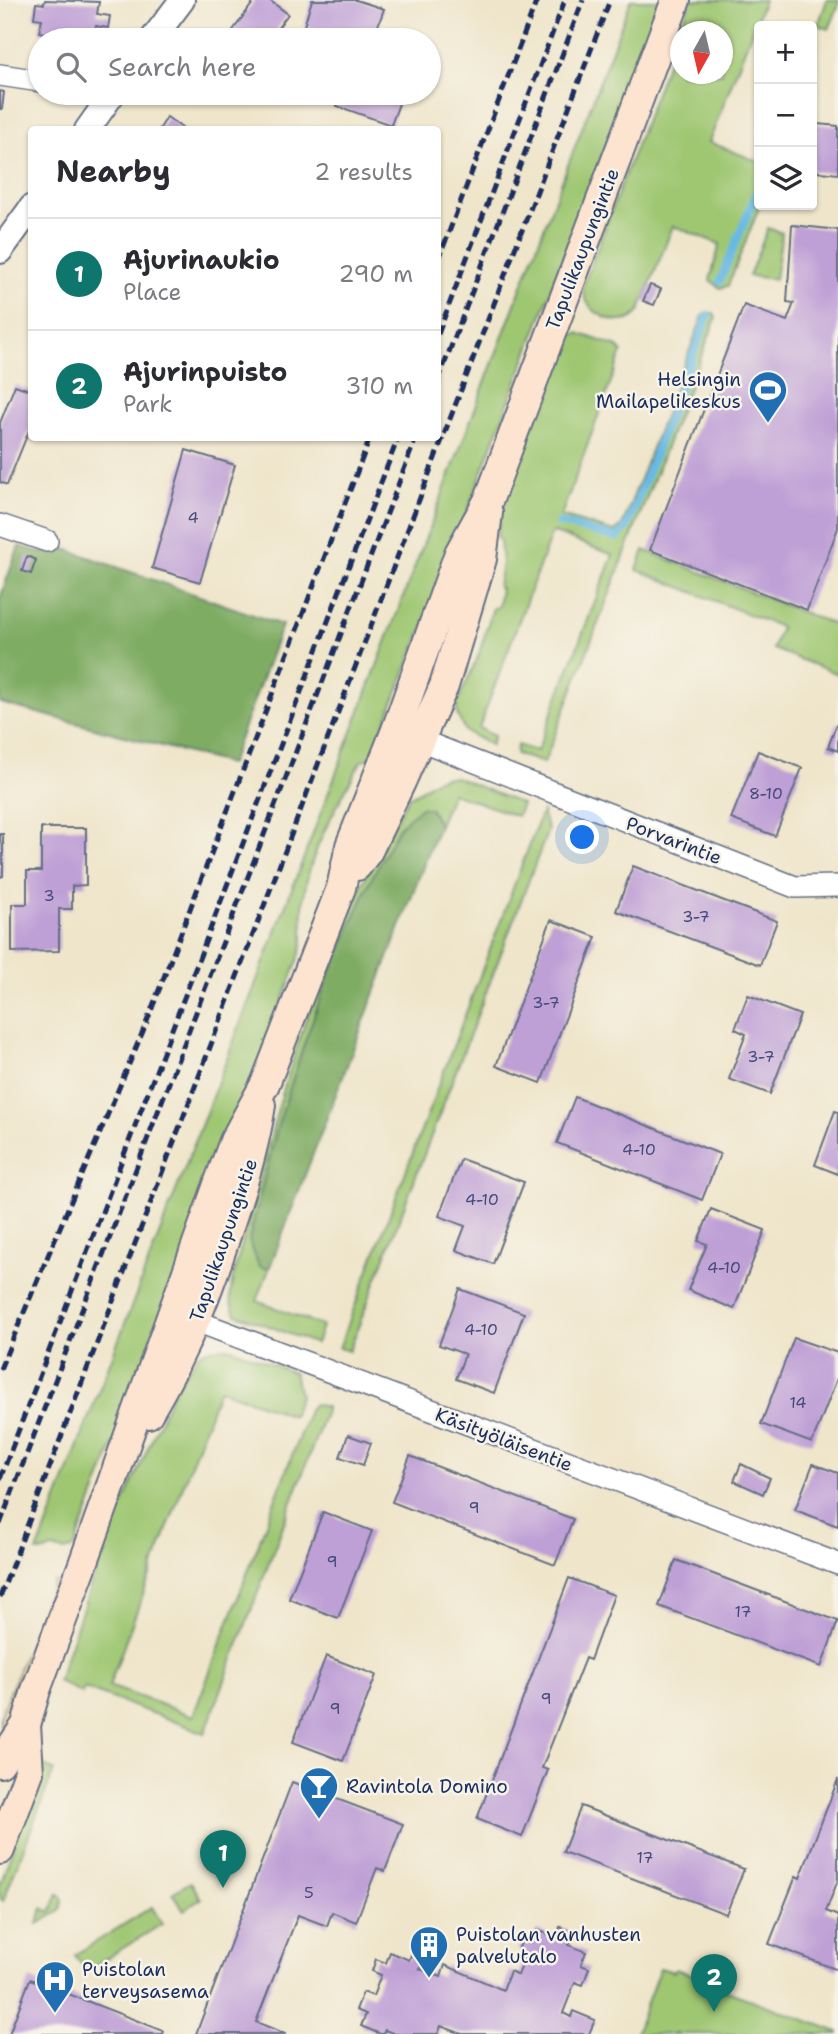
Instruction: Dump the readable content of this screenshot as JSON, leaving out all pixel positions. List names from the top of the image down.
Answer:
{
  "streets": {
    "main road": ["Tapulikaupungintie"],
    "street": ["Porvarintie", "Käsityöläisentie"]
  },
  "crossings": [
    ["Tapulikaupungintie", "Porvarintie"],
    ["Tapulikaupungintie", "Käsityöläisentie"]
  ],
  "places": {
    "sports": ["Helsingin Mailapelikeskus"],
    "bar": ["Ravintola Domino"],
    "building": ["Puistolan vanhusten palvelutalo"],
    "hospital": ["Puistolan terveysasema"]
  },
  "house_numbers": [
    "4",
    "8-10",
    "3",
    "3-7",
    "3-7",
    "3-7",
    "4-10",
    "4-10",
    "4-10",
    "4-10",
    "14",
    "9",
    "9",
    "17",
    "9",
    "9",
    "17",
    "5"
  ],
  "north": "bottom",
  "page": {
    "map_buttons": ["+", "−"],
    "search": "Search here",
    "heading": ["Nearby", "2 results"],
    "list": [
      {
        "mark": "1",
        "name": "Ajurinaukio",
        "note": "Place",
        "value": "290 m"
      },
      {
        "mark": "2",
        "name": "Ajurinpuisto",
        "note": "Park",
        "value": "310 m"
      }
    ],
    "pins": ["1", "2"]
  }
}
